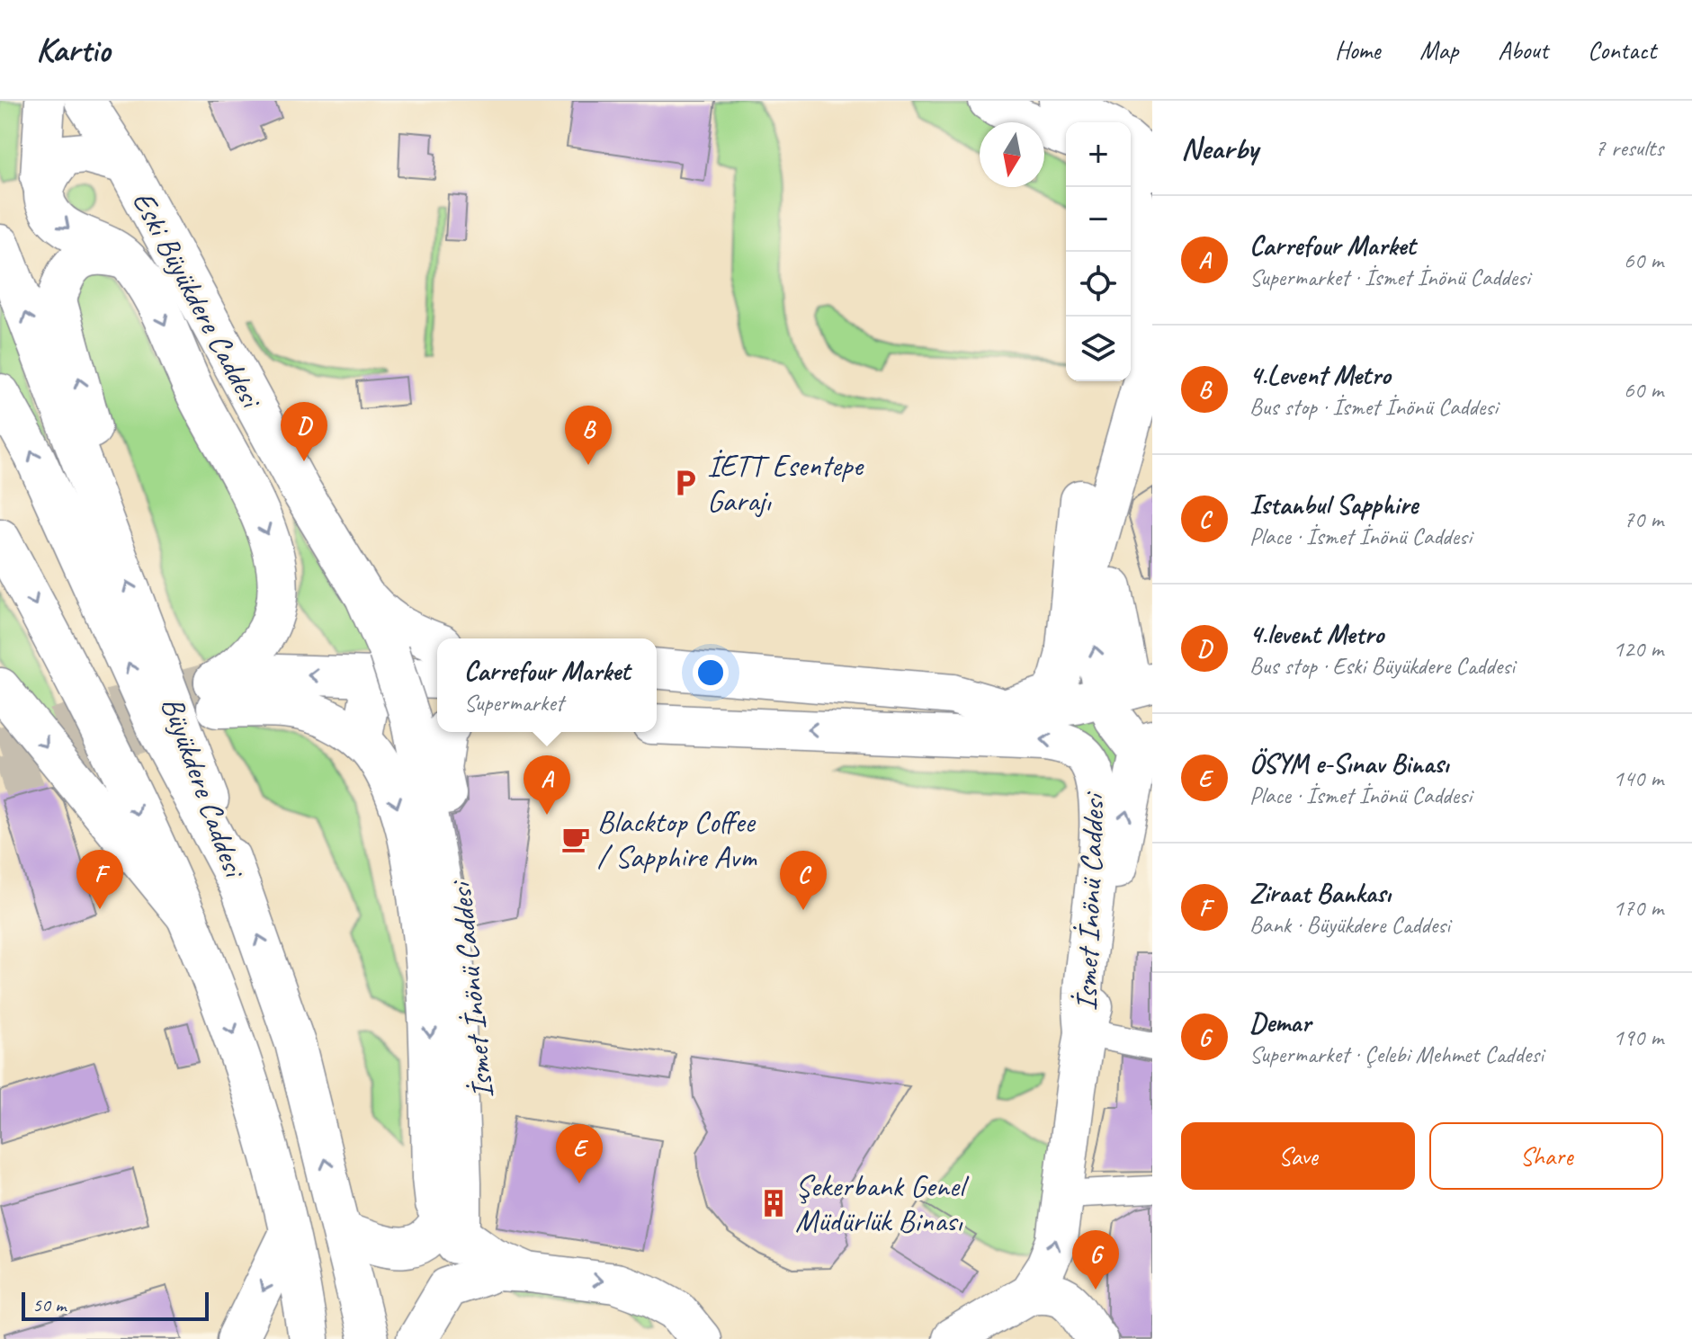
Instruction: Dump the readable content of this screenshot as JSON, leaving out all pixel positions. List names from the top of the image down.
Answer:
{
  "streets": {
    "main road": ["Eski Büyükdere Caddesi", "Büyükdere Caddesi", "İsmet İnönü Caddesi"]
  },
  "places": {
    "parking": ["İETT Esentepe Garajı"],
    "cafe": ["Blacktop Coffee / Sapphire Avm"],
    "building": ["Şekerbank Genel Müdürlük Binası"]
  },
  "scale_bar": "50 m",
  "north": "bottom",
  "page": {
    "header": "Kartio",
    "nav": [
      "Home",
      "Map",
      "About",
      "Contact"
    ],
    "heading": ["Nearby", "7 results"],
    "map_buttons": ["+", "−"],
    "list": [
      {
        "mark": "A",
        "name": "Carrefour Market",
        "note": "Supermarket · İsmet İnönü Caddesi",
        "value": "60 m"
      },
      {
        "mark": "B",
        "name": "4.Levent Metro",
        "note": "Bus stop · İsmet İnönü Caddesi",
        "value": "60 m"
      },
      {
        "mark": "C",
        "name": "Istanbul Sapphire",
        "note": "Place · İsmet İnönü Caddesi",
        "value": "70 m"
      },
      {
        "mark": "D",
        "name": "4.levent Metro",
        "note": "Bus stop · Eski Büyükdere Caddesi",
        "value": "120 m"
      },
      {
        "mark": "E",
        "name": "ÖSYM e-Sınav Binası",
        "note": "Place · İsmet İnönü Caddesi",
        "value": "140 m"
      },
      {
        "mark": "F",
        "name": "Ziraat Bankası",
        "note": "Bank · Büyükdere Caddesi",
        "value": "170 m"
      },
      {
        "mark": "G",
        "name": "Demar",
        "note": "Supermarket · Çelebi Mehmet Caddesi",
        "value": "190 m"
      }
    ],
    "pins": [
      "D",
      "B",
      "A",
      "F",
      "C",
      "E",
      "G"
    ],
    "popup": ["Carrefour Market", "Supermarket"],
    "buttons": ["Save", "Share"],
    "scale": "50 m"
  }
}
